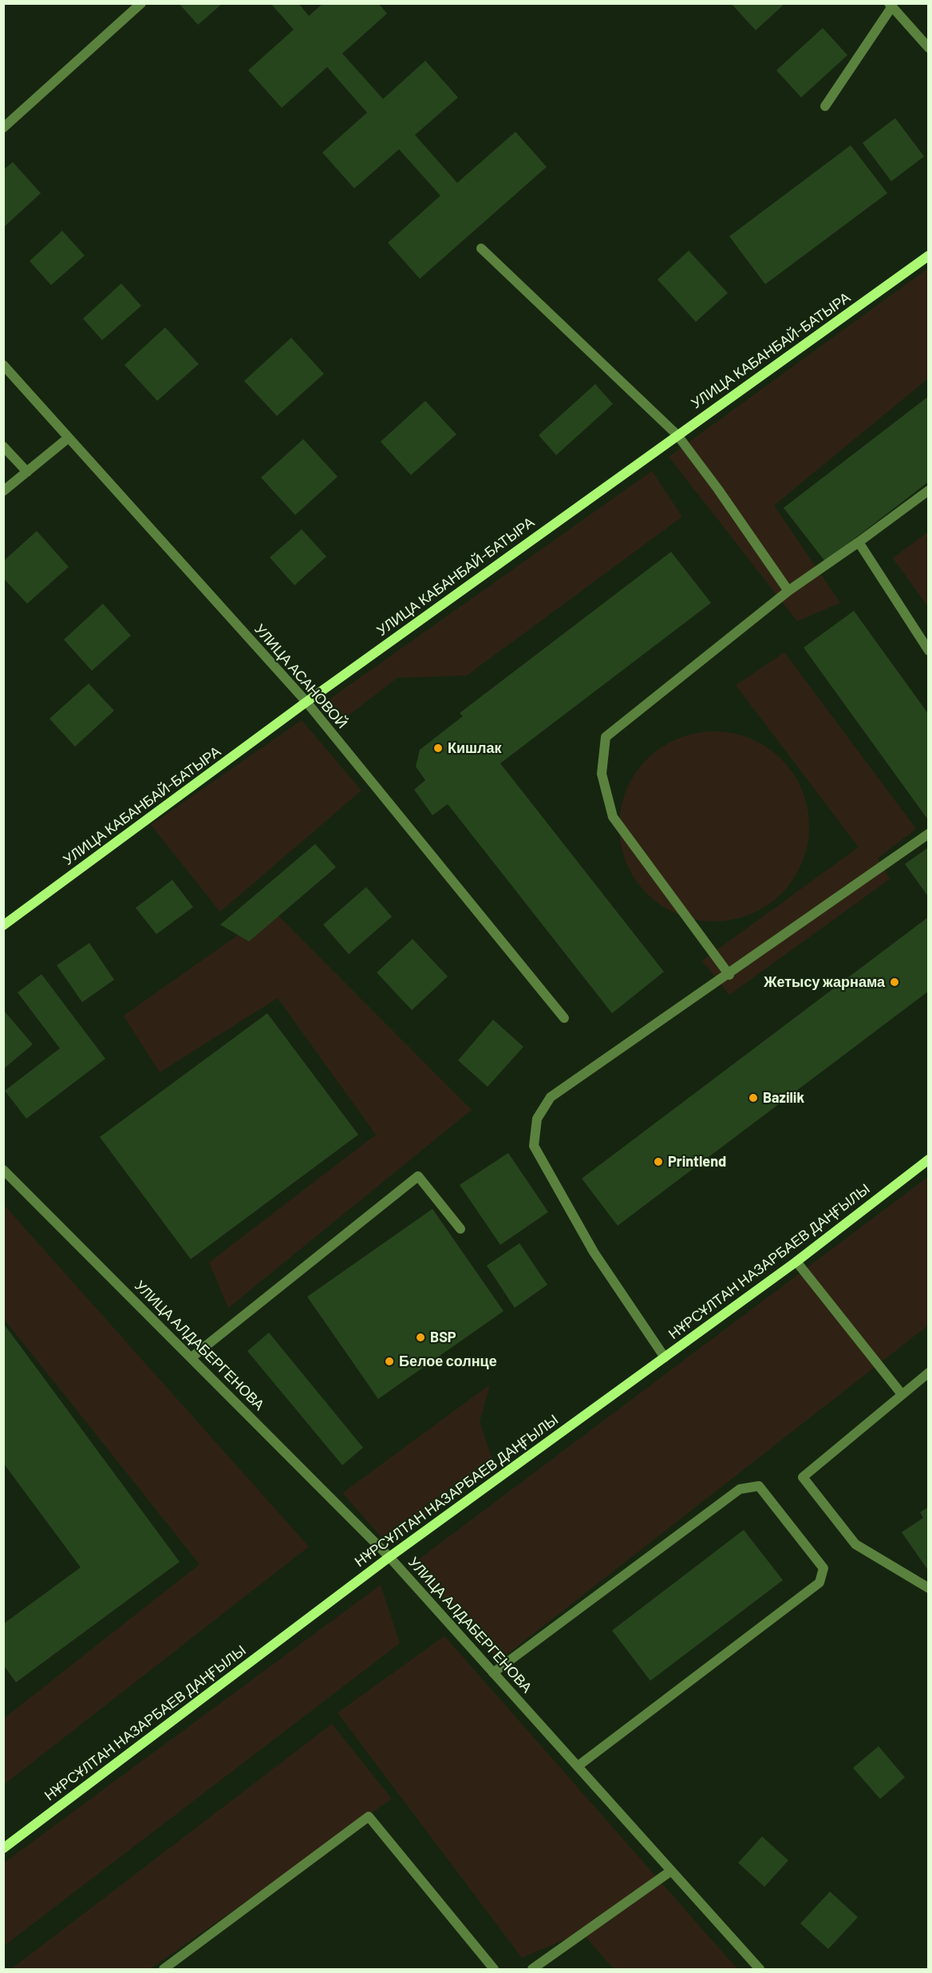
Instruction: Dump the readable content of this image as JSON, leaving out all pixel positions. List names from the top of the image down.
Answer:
{
  "streets": {
    "main road": ["УЛИЦА КАБАНБАЙ-БАТЫРА", "НҰРСҰЛТАН НАЗАРБАЕВ ДАҢҒЫЛЫ"],
    "street": ["УЛИЦА АСАНОВОЙ", "УЛИЦА АЛДАБЕРГЕНОВА"]
  },
  "crossings": [
    ["УЛИЦА КАБАНБАЙ-БАТЫРА", "УЛИЦА АСАНОВОЙ"],
    ["НҰРСҰЛТАН НАЗАРБАЕВ ДАҢҒЫЛЫ", "УЛИЦА АЛДАБЕРГЕНОВА"]
  ],
  "places": [
    "Кишлак",
    "Жетысу жарнама",
    "Bazilik",
    "Printlend",
    "BSP",
    "Белое солнце"
  ]
}
